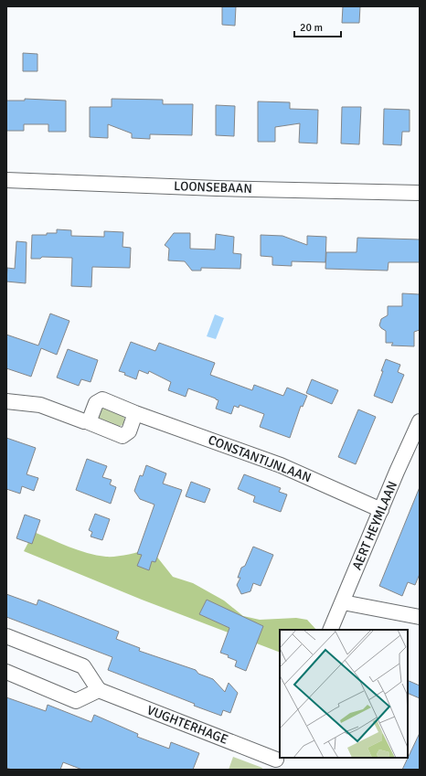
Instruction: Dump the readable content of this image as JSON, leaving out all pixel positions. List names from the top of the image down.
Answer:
{
  "streets": {
    "street": [
      "LOONSEBAAN",
      "CONSTANTIJNLAAN",
      "AERT HEYMLAAN",
      "VUGHTERHAGE"
    ]
  },
  "crossings": [
    ["CONSTANTIJNLAAN", "AERT HEYMLAAN"]
  ],
  "scale_bar": "20 m"
}
